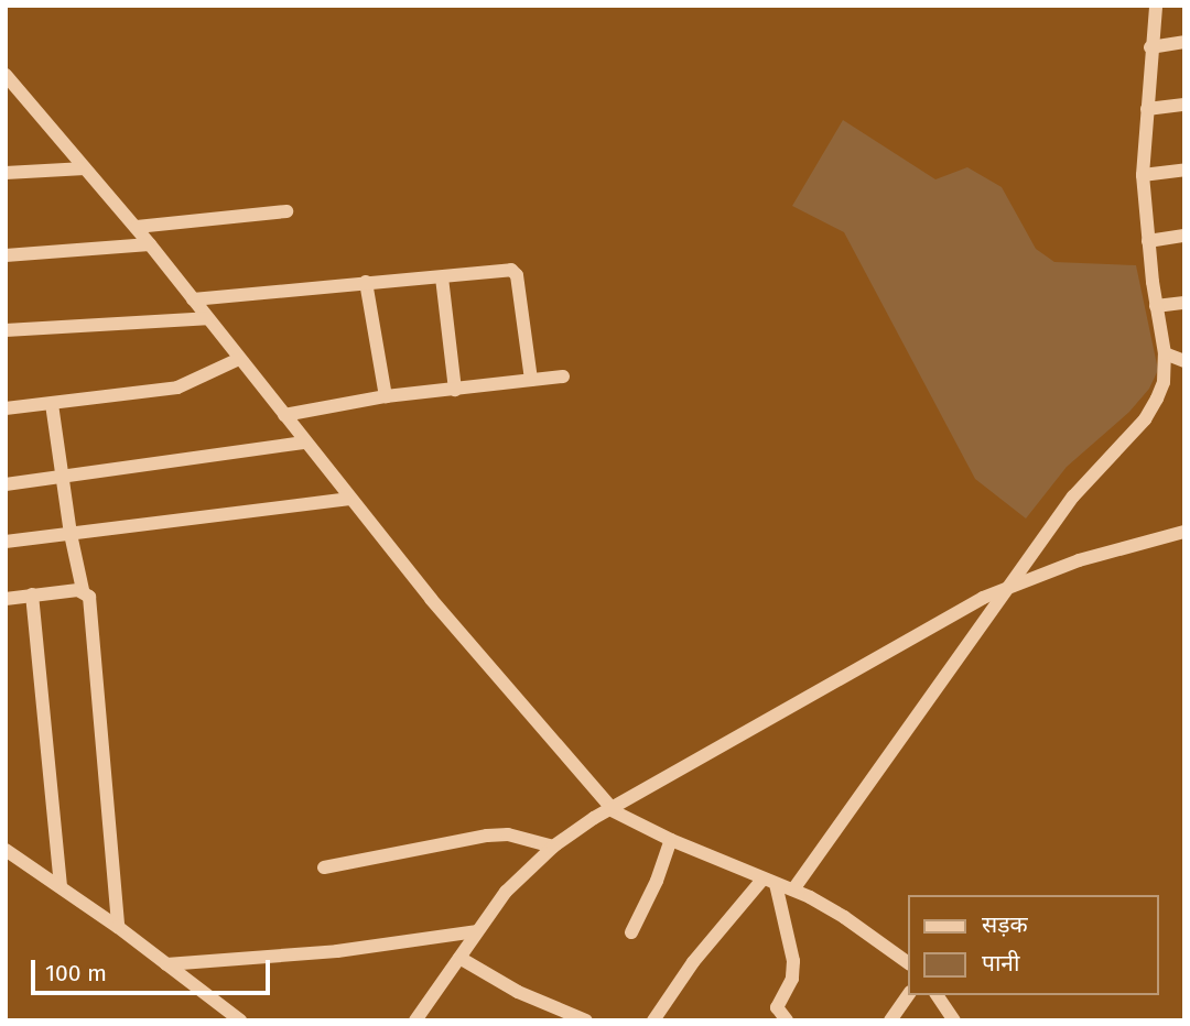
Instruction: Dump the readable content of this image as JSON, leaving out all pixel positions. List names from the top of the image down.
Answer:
{
  "legend": ["सड़क", "पानी"],
  "scale_bar": "100 m"
}
